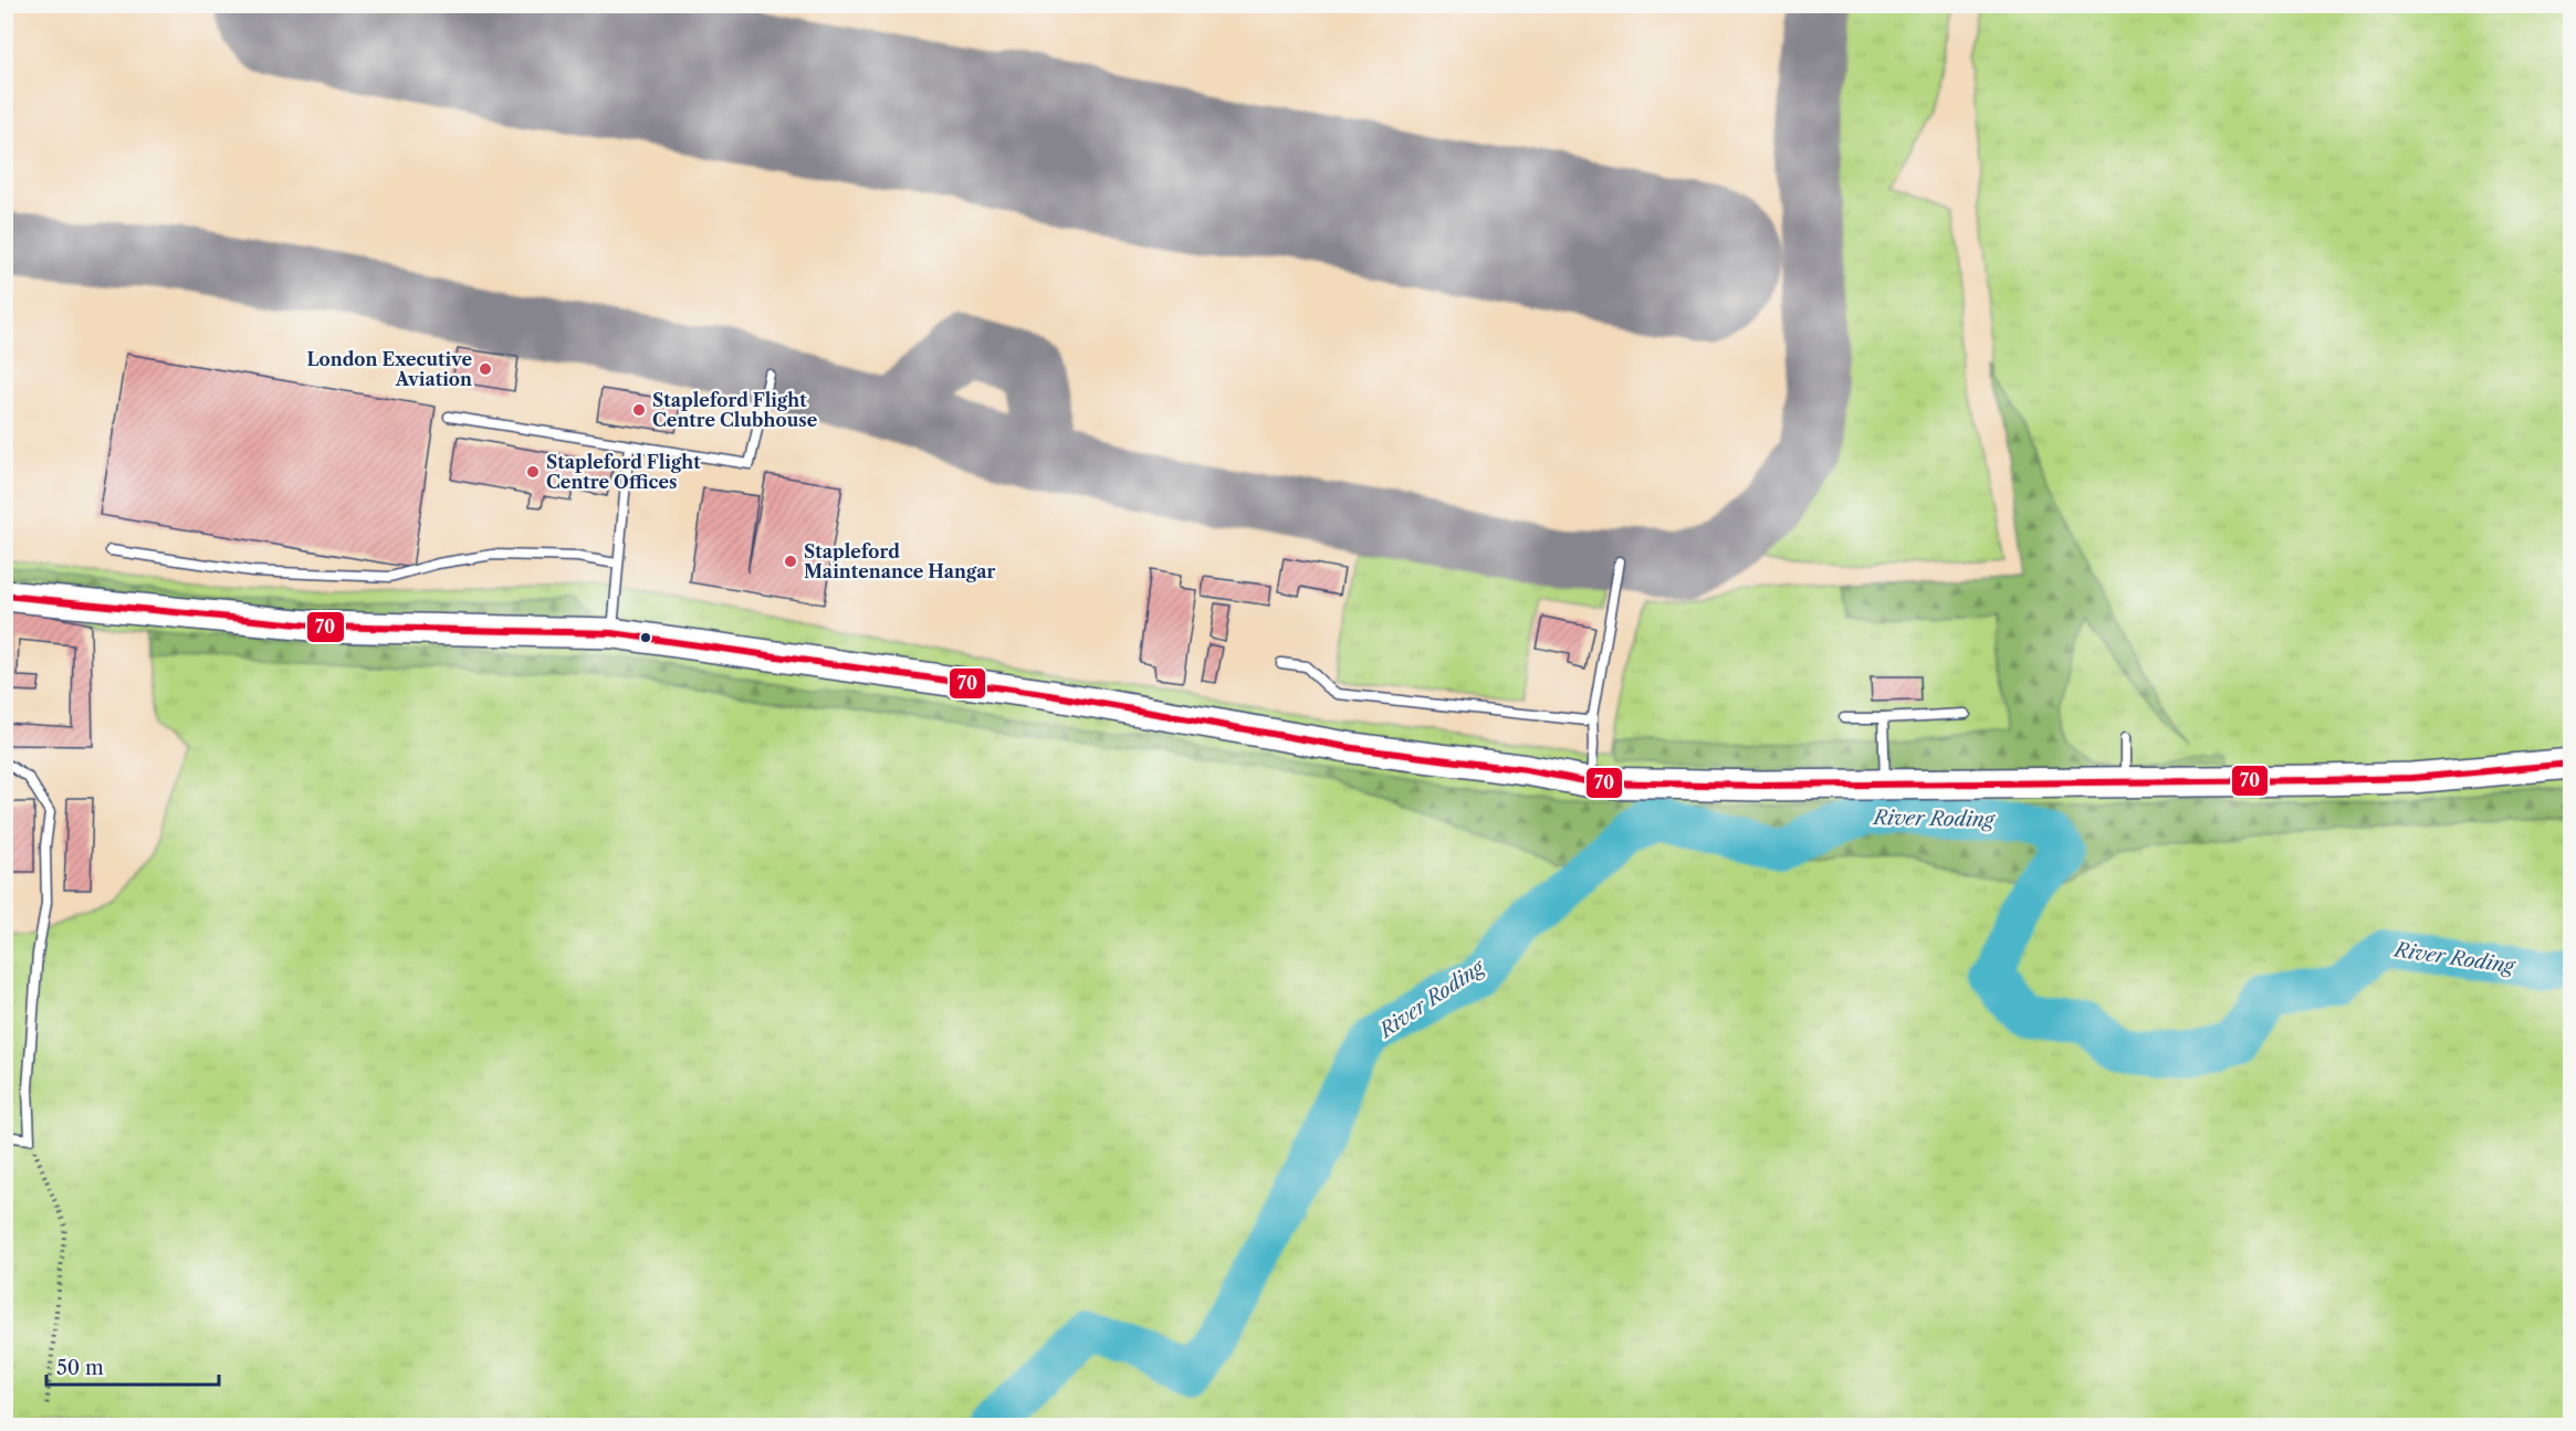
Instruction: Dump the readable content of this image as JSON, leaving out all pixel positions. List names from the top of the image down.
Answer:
{
  "water": ["River Roding"],
  "places": [
    "London Executive Aviation",
    "Stapleford Flight Centre Clubhouse",
    "Stapleford Flight Centre Offices",
    "Stapleford Maintenance Hangar"
  ],
  "lines": ["transit line 70"],
  "scale_bar": "50 m"
}
